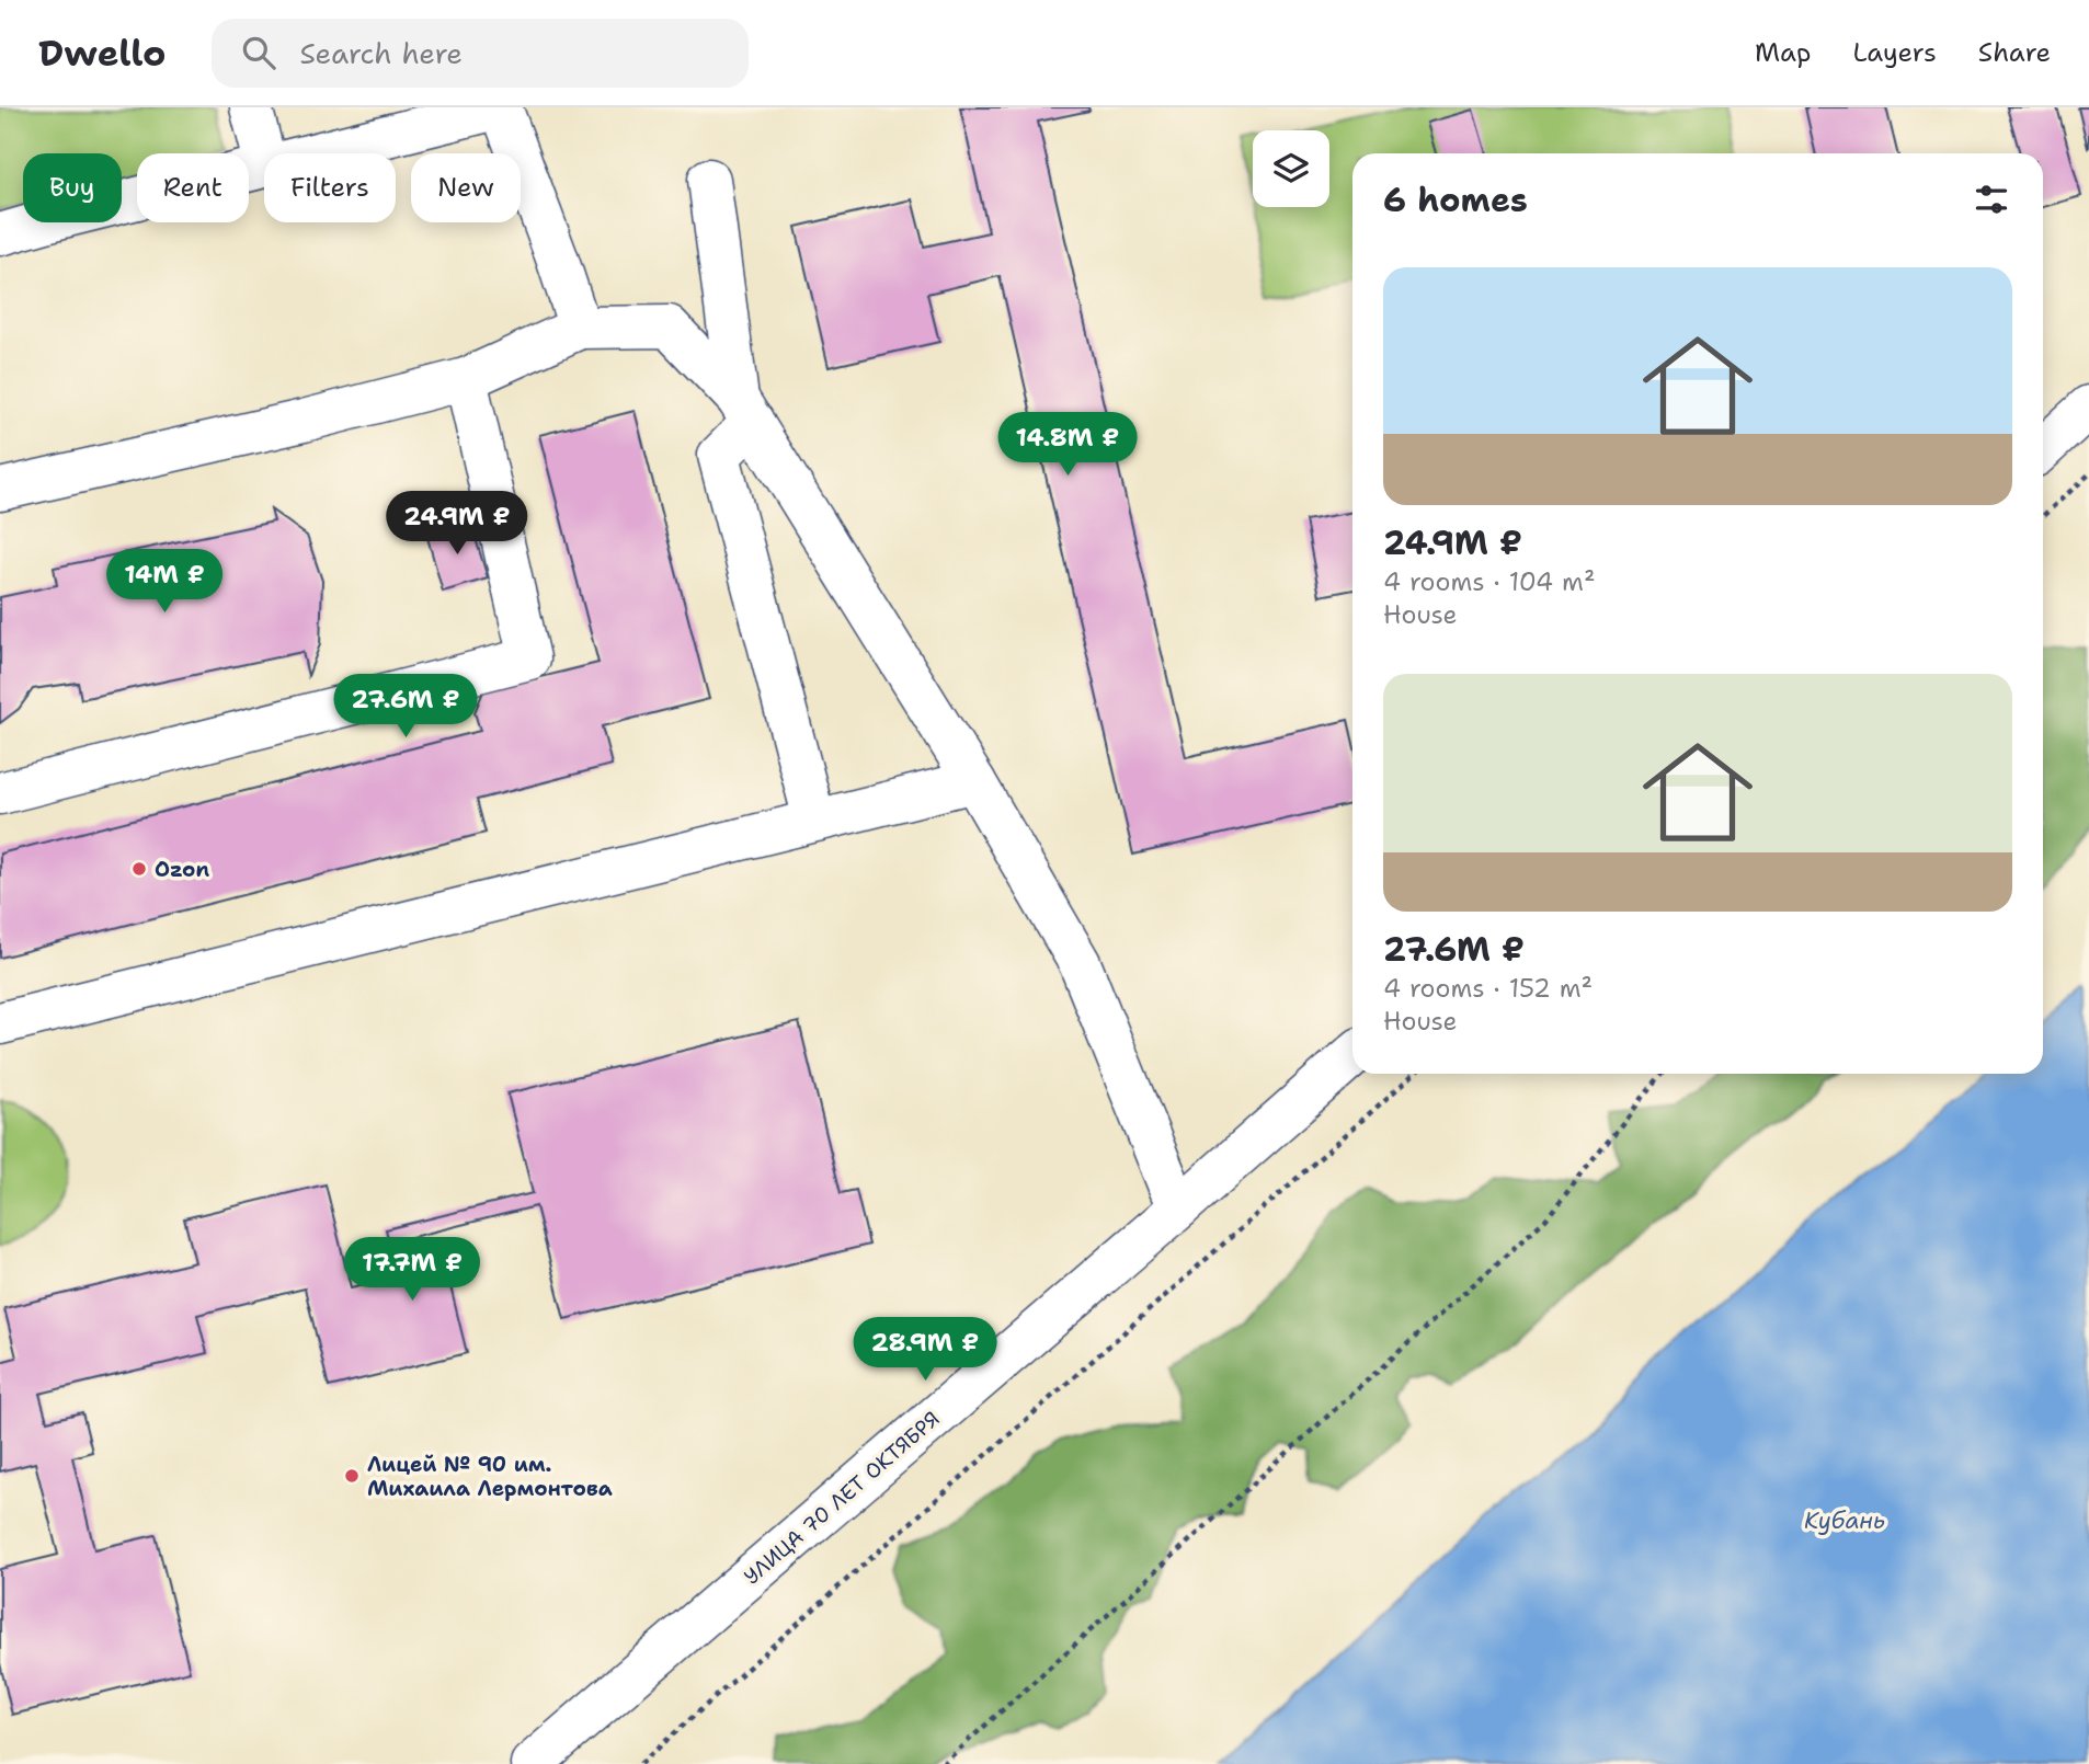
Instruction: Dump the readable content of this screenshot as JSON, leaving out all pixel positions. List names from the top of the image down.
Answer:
{
  "streets": {
    "main road": ["УЛИЦА 70 ЛЕТ ОКТЯБРЯ"]
  },
  "water": ["Кубань"],
  "places": ["Ozon", "Лицей № 90 им. Михаила Лермонтова"],
  "page": {
    "header": "Dwello",
    "search": "Search here",
    "nav": ["Map", "Layers", "Share"],
    "chip": [
      "Buy",
      "Rent",
      "Filters",
      "New"
    ],
    "heading": "6 homes",
    "list": [
      {
        "name": "24.9M ₽",
        "note": "4 rooms · 104 m² · House"
      },
      {
        "name": "27.6M ₽",
        "note": "4 rooms · 152 m² · House"
      }
    ],
    "price": [
      "14.8M ₽",
      "24.9M ₽",
      "14M ₽",
      "27.6M ₽",
      "17.7M ₽",
      "28.9M ₽"
    ]
  }
}
